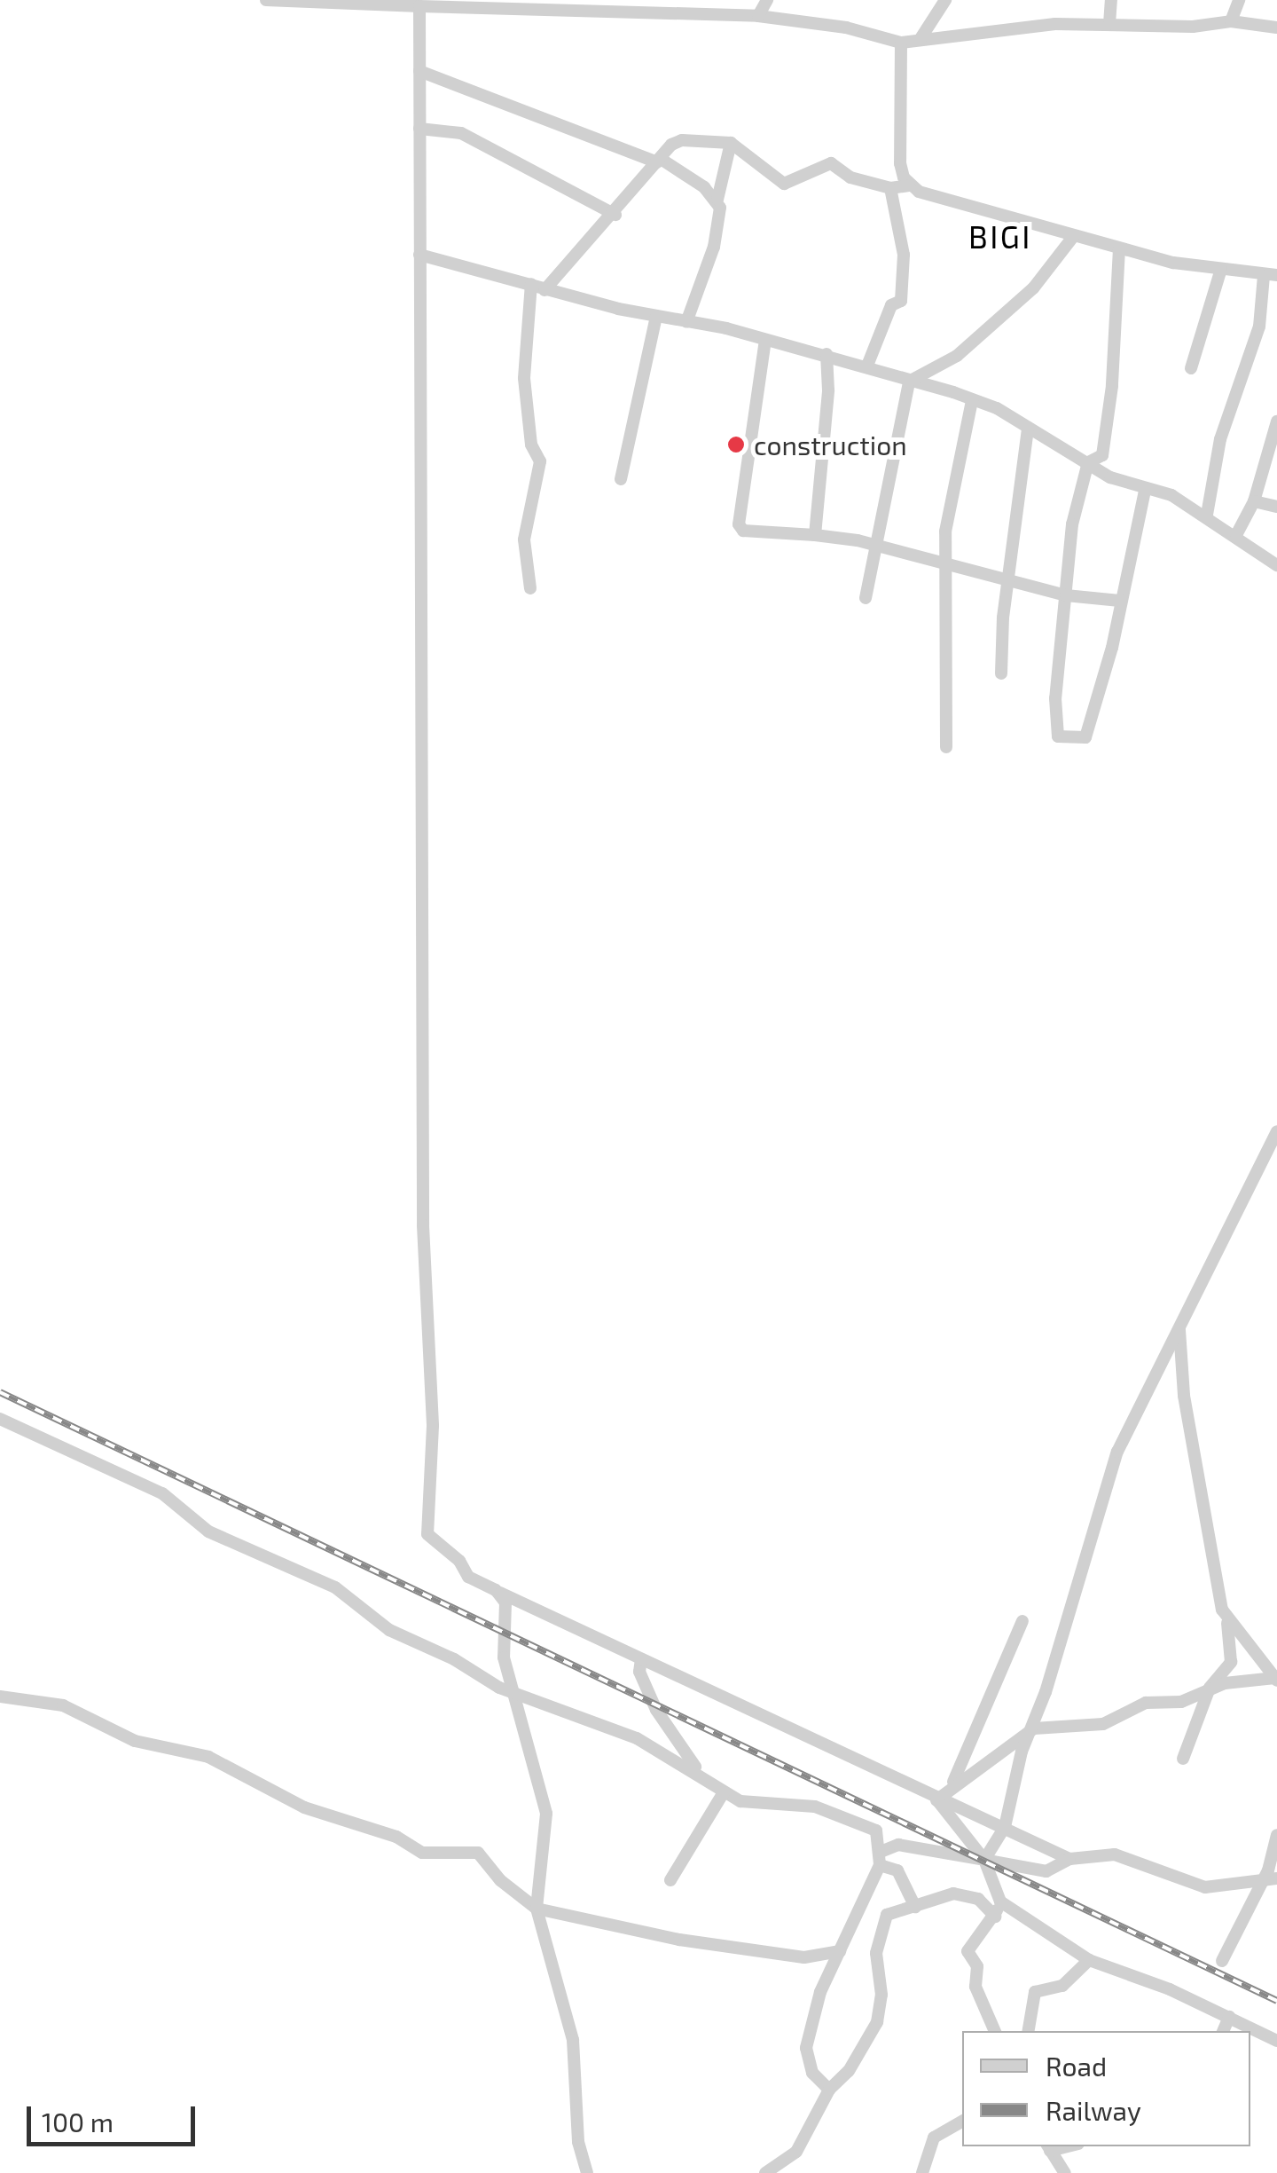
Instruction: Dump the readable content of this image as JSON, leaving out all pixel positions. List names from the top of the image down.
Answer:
{
  "districts": ["BIGI"],
  "places": ["construction"],
  "legend": ["Road", "Railway"],
  "scale_bar": "100 m"
}
